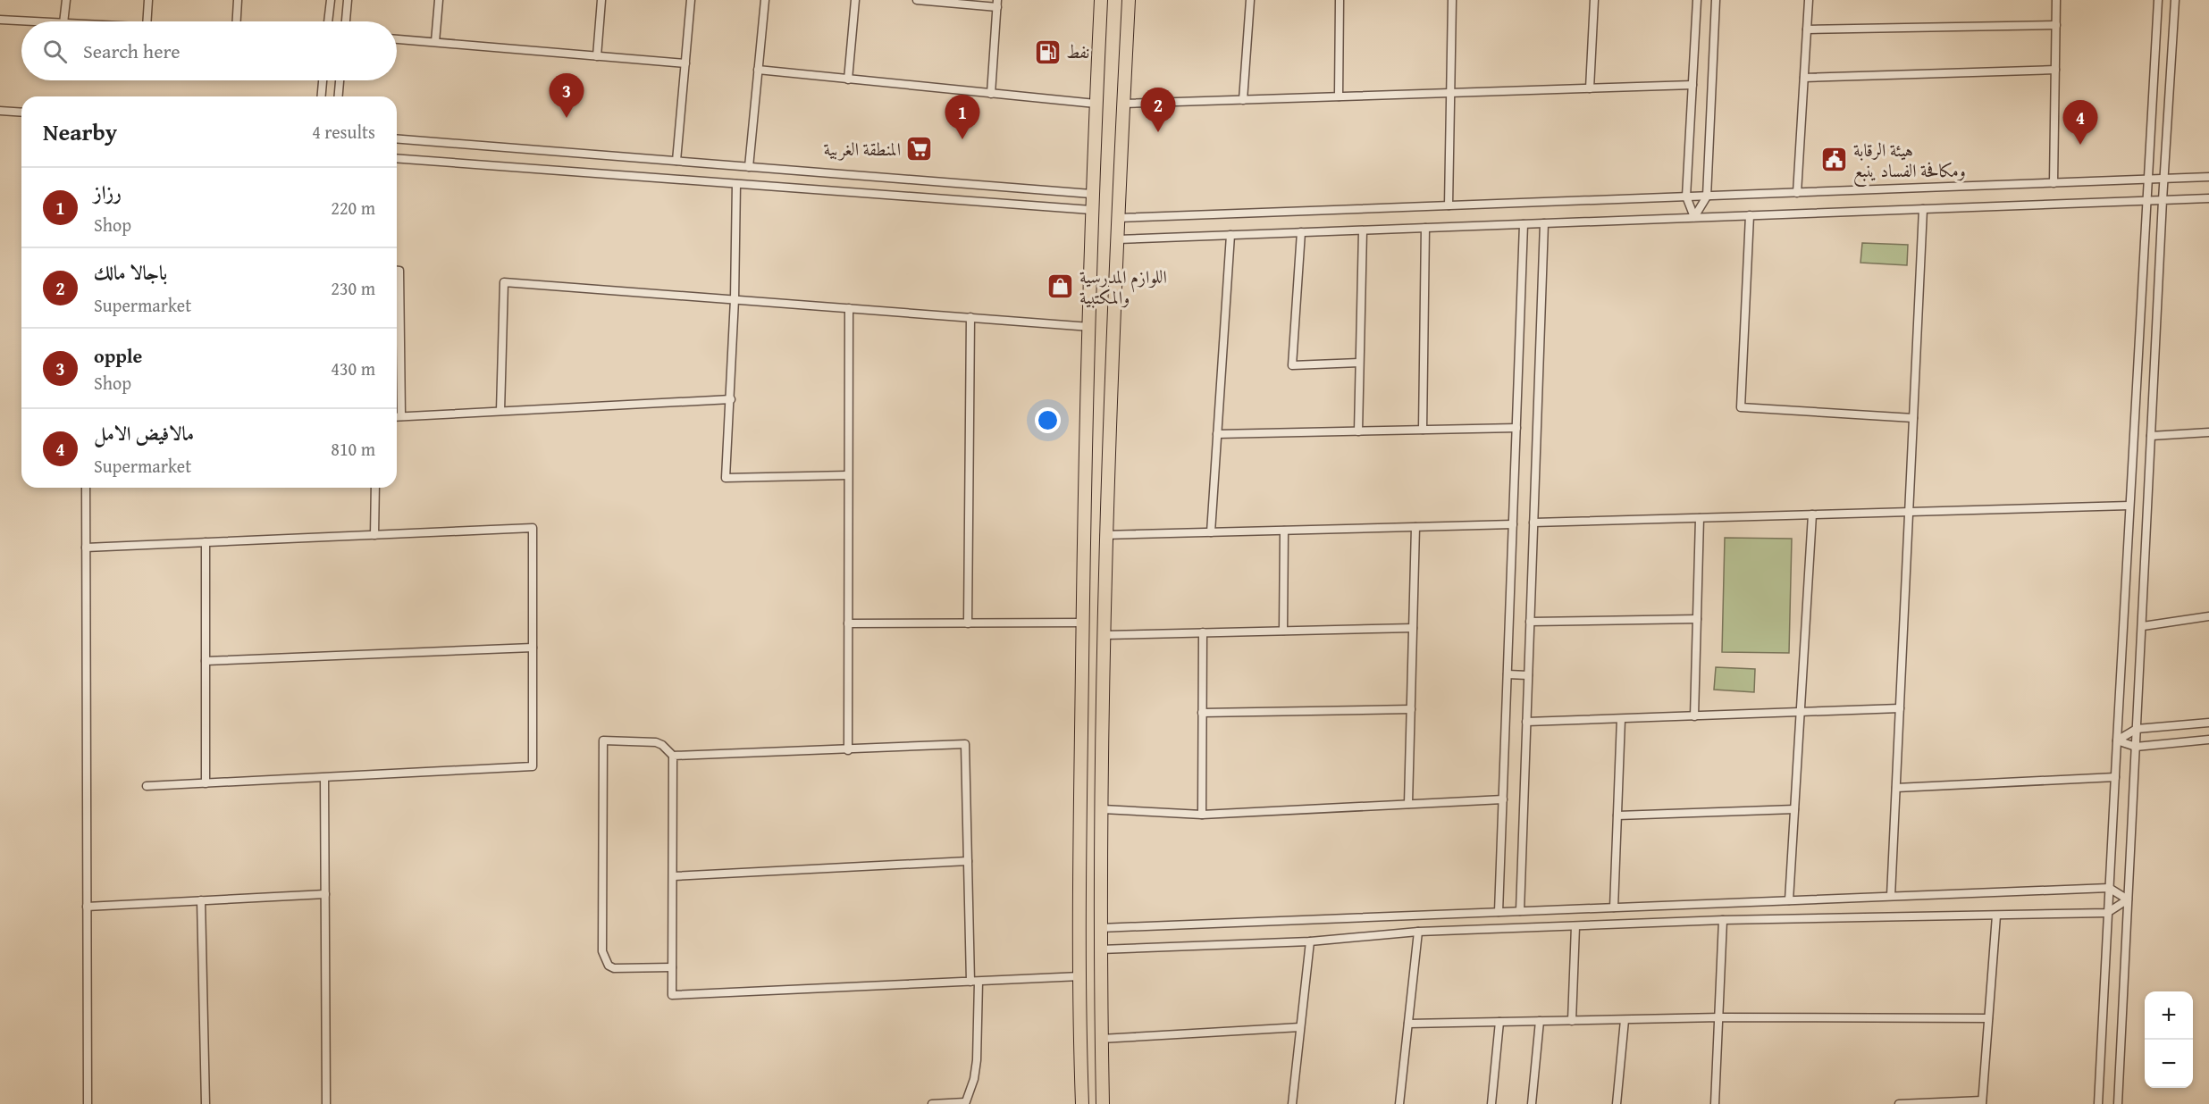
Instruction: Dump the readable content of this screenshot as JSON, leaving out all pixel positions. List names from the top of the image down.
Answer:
{
  "places": {
    "fuel station": ["نفط"],
    "supermarket": ["المنطقة الغربية"],
    "public building": ["هيئة الرقابة ومكافحة الفساد ينبع"],
    "shop": ["اللوازم المدرسية والمكتبية"]
  },
  "page": {
    "search": "Search here",
    "pins": [
      "3",
      "2",
      "1",
      "4"
    ],
    "heading": ["Nearby", "4 results"],
    "list": [
      {
        "mark": "1",
        "name": "رزاز",
        "note": "Shop",
        "value": "220 m"
      },
      {
        "mark": "2",
        "name": "باجالا مالك",
        "note": "Supermarket",
        "value": "230 m"
      },
      {
        "mark": "3",
        "name": "opple",
        "note": "Shop",
        "value": "430 m"
      },
      {
        "mark": "4",
        "name": "مالافيض الامل",
        "note": "Supermarket",
        "value": "810 m"
      }
    ],
    "map_buttons": ["+", "−"]
  }
}
